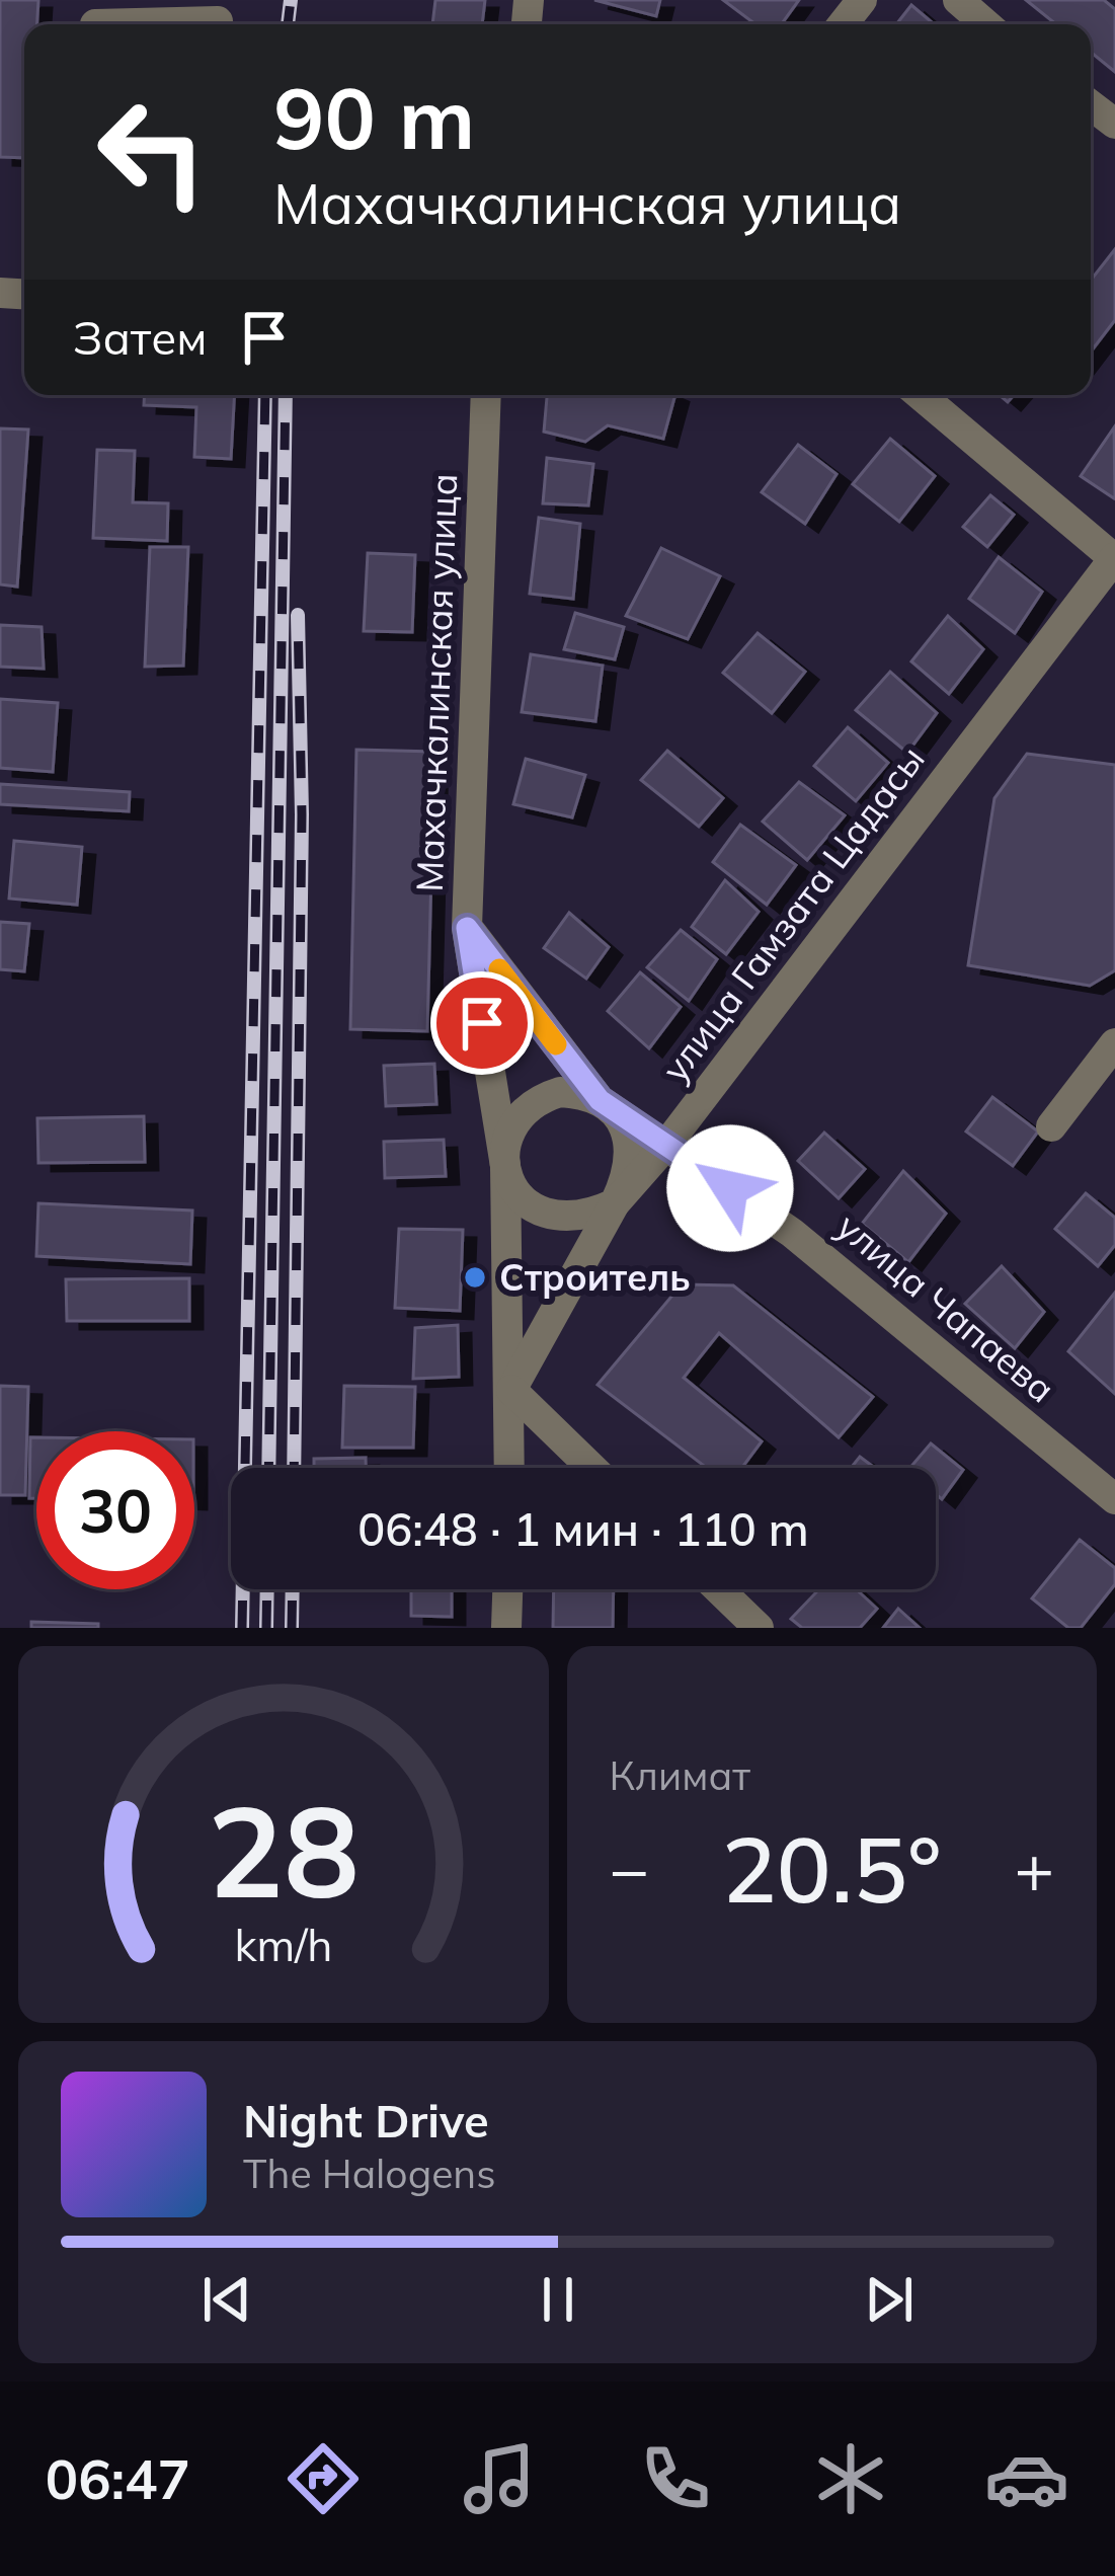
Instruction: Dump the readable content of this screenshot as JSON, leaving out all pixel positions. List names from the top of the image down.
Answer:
{
  "streets": {
    "street": ["Махачкалинская улица", "улица Гамзата Цадасы", "улица Чапаева"]
  },
  "crossings": [
    ["Махачкалинская улица", "улица Гамзата Цадасы"],
    ["Махачкалинская улица", "улица Чапаева"],
    ["улица Гамзата Цадасы", "улица Чапаева"]
  ],
  "places": ["Строитель"],
  "page": {
    "turn": ["90 m", "Махачкалинская улица"],
    "then": "Затем",
    "limit": "30",
    "trip": "06:48 · 1 мин · 110 m",
    "tile": "Климат",
    "heat": ["−", "20.5°", "+"],
    "song": ["Night Drive", "The Halogens"],
    "tabs": "06:47",
    "gauge": ["28", "km/h"]
  }
}
